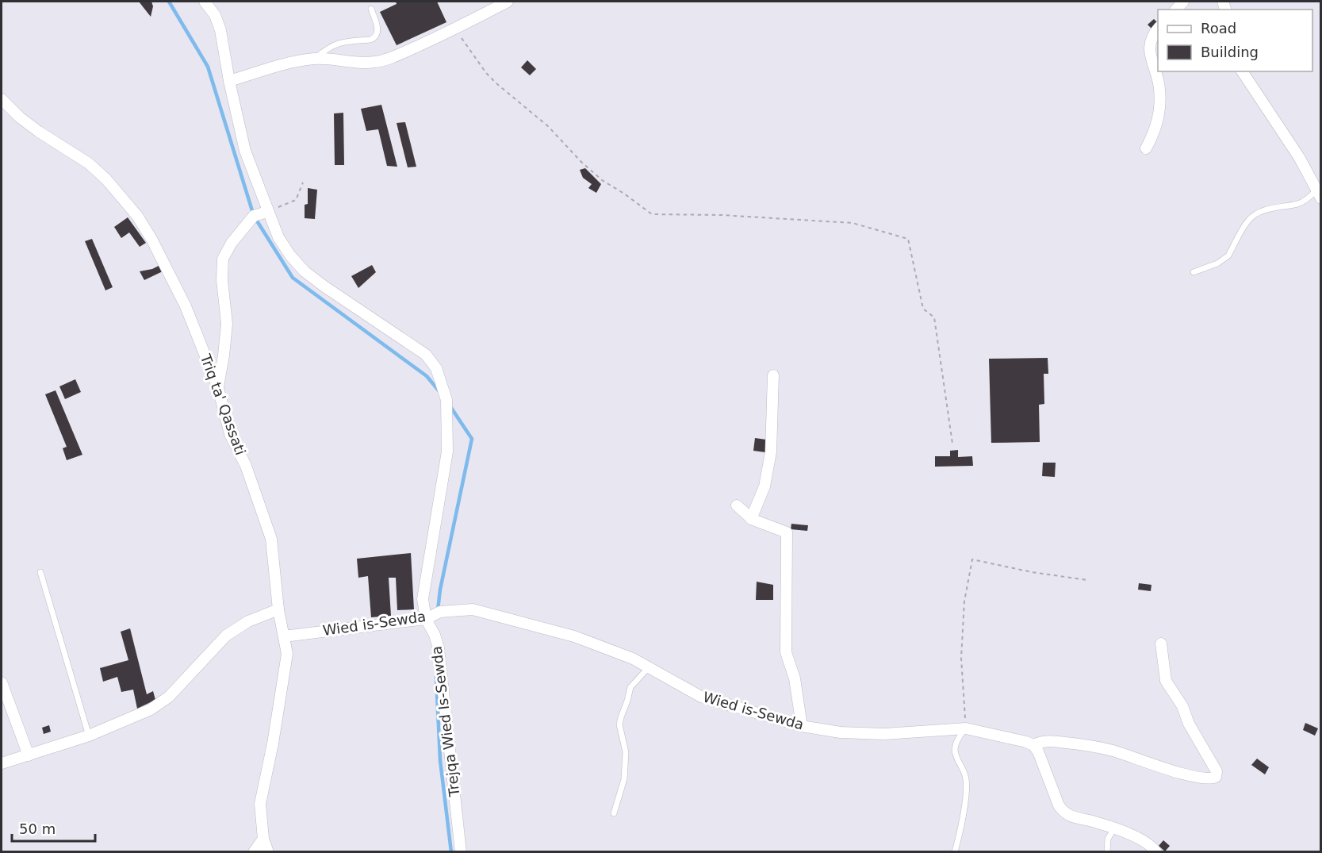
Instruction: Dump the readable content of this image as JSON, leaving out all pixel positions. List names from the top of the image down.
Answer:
{
  "streets": {
    "street": ["Triq ta' Qassati", "Wied is-Sewda", "Trejqa Wied Is-Sewda"]
  },
  "crossings": [
    ["Triq ta' Qassati", "Wied is-Sewda"],
    ["Wied is-Sewda", "Trejqa Wied Is-Sewda"]
  ],
  "legend": ["Road", "Building"],
  "scale_bar": "50 m"
}
